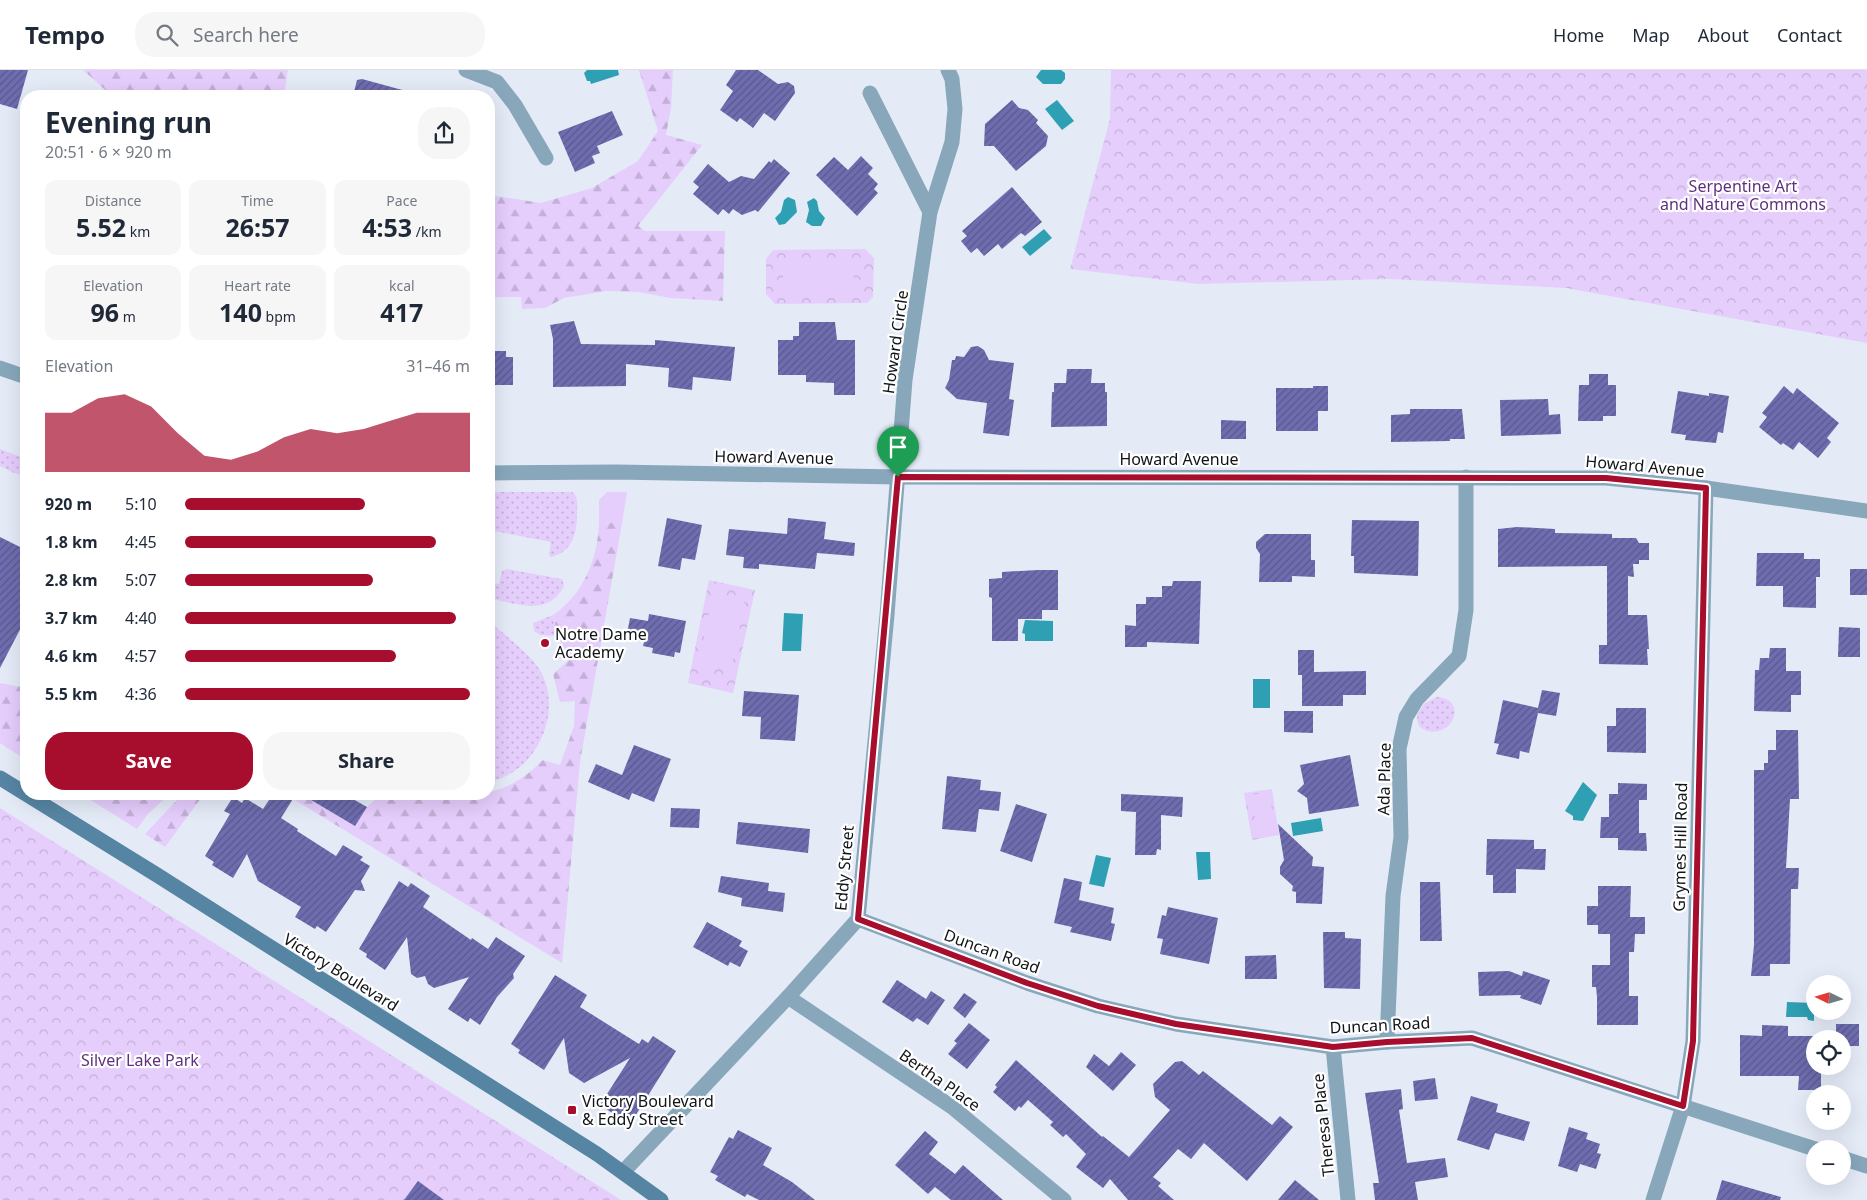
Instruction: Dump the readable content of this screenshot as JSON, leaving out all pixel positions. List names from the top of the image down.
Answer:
{
  "streets": {
    "main road": ["Victory Boulevard"],
    "street": [
      "Howard Circle",
      "Howard Avenue",
      "Ada Place",
      "Grymes Hill Road",
      "Eddy Street",
      "Duncan Road",
      "Bertha Place",
      "Theresa Place"
    ]
  },
  "crossings": [
    ["Howard Circle", "Howard Avenue"],
    ["Howard Circle", "Eddy Street"],
    ["Howard Avenue", "Ada Place"],
    ["Howard Avenue", "Grymes Hill Road"],
    ["Howard Avenue", "Eddy Street"],
    ["Ada Place", "Duncan Road"],
    ["Grymes Hill Road", "Duncan Road"],
    ["Eddy Street", "Duncan Road"],
    ["Eddy Street", "Victory Boulevard"],
    ["Eddy Street", "Bertha Place"],
    ["Duncan Road", "Theresa Place"]
  ],
  "parks": ["Serpentine Art and Nature Commons", "Silver Lake Park"],
  "places": {
    "other": ["Notre Dame Academy"],
    "transit": ["Victory Boulevard & Eddy Street"]
  },
  "north": "left",
  "page": {
    "header": "Tempo",
    "search": "Search here",
    "nav": [
      "Home",
      "Map",
      "About",
      "Contact"
    ],
    "heading": ["Evening run", "20:51 · 6 × 920 m"],
    "stats": [
      ["Distance", "5.52 km"],
      ["Time", "26:57"],
      ["Pace", "4:53 /km"],
      ["Elevation", "96 m"],
      ["Heart rate", "140 bpm"],
      ["kcal", "417"]
    ],
    "chart": ["Elevation", "31–46 m"],
    "list": [
      {
        "name": "920 m",
        "note": "5:10"
      },
      {
        "name": "1.8 km",
        "note": "4:45"
      },
      {
        "name": "2.8 km",
        "note": "5:07"
      },
      {
        "name": "3.7 km",
        "note": "4:40"
      },
      {
        "name": "4.6 km",
        "note": "4:57"
      },
      {
        "name": "5.5 km",
        "note": "4:36"
      }
    ],
    "buttons": ["Save", "Share"],
    "map_buttons": ["+", "−"]
  }
}
